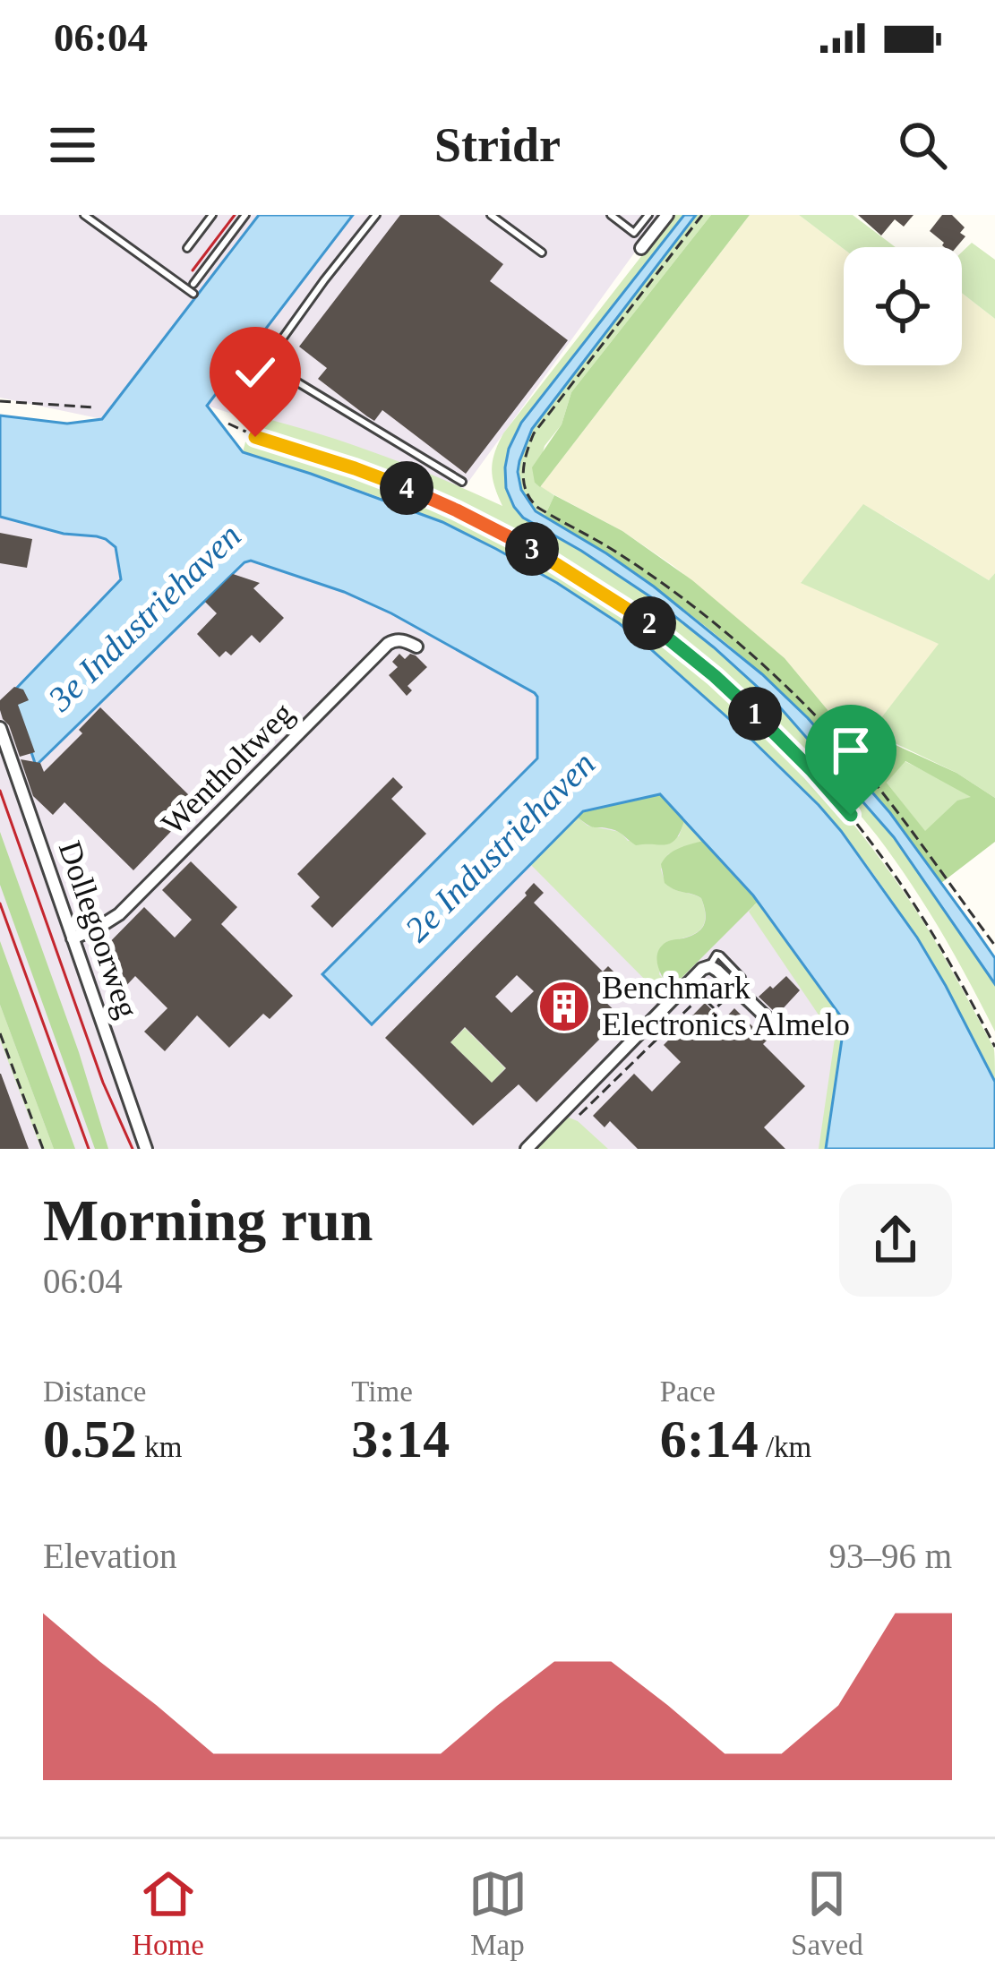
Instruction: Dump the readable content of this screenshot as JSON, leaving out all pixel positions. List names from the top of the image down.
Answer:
{
  "streets": {
    "street": ["Wentholtweg", "Dollegoorweg"]
  },
  "crossings": [
    ["Wentholtweg", "Dollegoorweg"]
  ],
  "water": ["3e Industriehaven", "2e Industriehaven"],
  "places": {
    "building": ["Benchmark Electronics Almelo"]
  },
  "page": {
    "status": "06:04",
    "header": "Stridr",
    "pins": [
      "4",
      "3",
      "2",
      "1"
    ],
    "heading": ["Morning run", "06:04"],
    "stats": [
      ["Distance", "0.52 km"],
      ["Time", "3:14"],
      ["Pace", "6:14 /km"]
    ],
    "chart": ["Elevation", "93–96 m"],
    "tabs": ["Home", "Map", "Saved"]
  }
}
